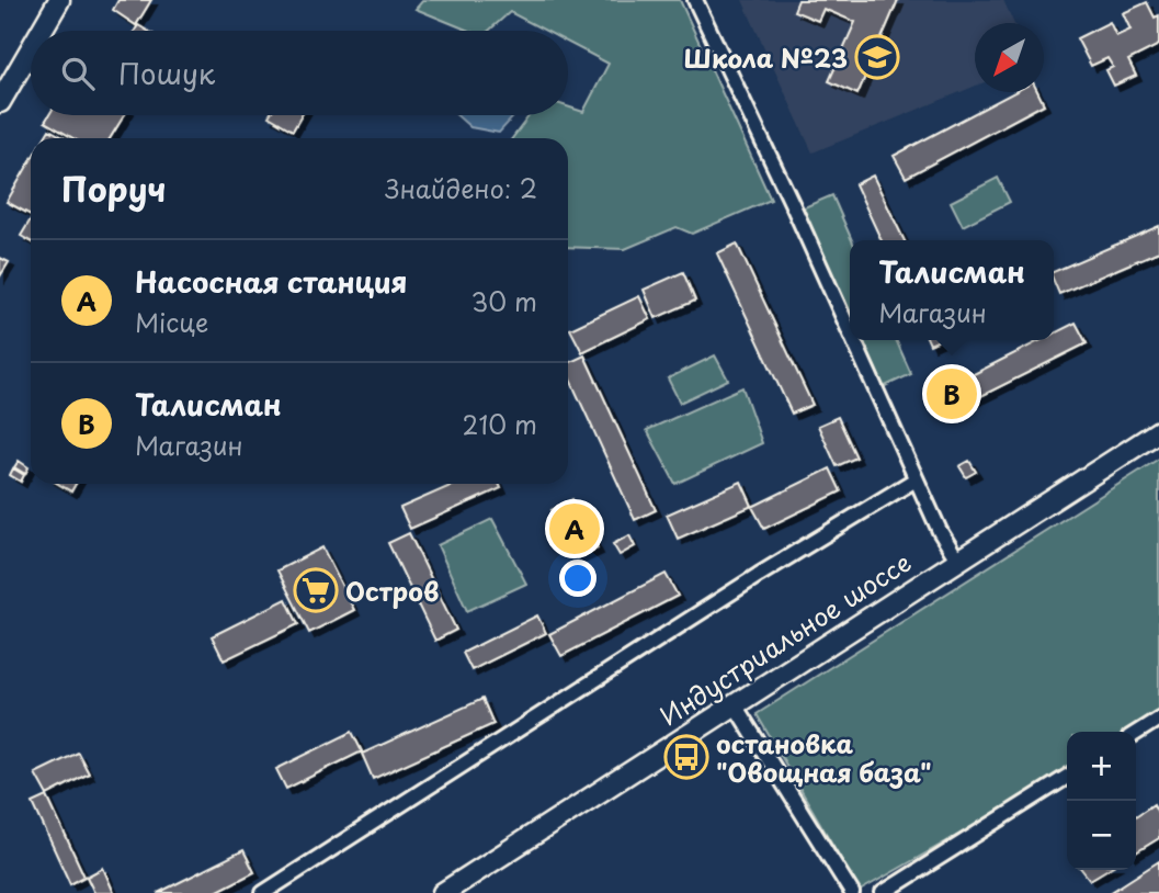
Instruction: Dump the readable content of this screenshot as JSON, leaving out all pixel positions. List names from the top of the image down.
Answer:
{
  "streets": {
    "main road": ["Индустриальное шоссе"]
  },
  "places": {
    "school or university": ["Школа №23"],
    "supermarket": ["Остров"],
    "bus stop": ["остановка \"Овощная база\""]
  },
  "north": "bottom left",
  "page": {
    "search": "Пошук",
    "heading": ["Поруч", "Знайдено: 2"],
    "list": [
      {
        "mark": "A",
        "name": "Насосная станция",
        "note": "Місце",
        "value": "30 m"
      },
      {
        "mark": "B",
        "name": "Талисман",
        "note": "Магазин",
        "value": "210 m"
      }
    ],
    "popup": ["Талисман", "Магазин"],
    "pins": ["B", "A"],
    "map_buttons": ["+", "−"]
  }
}
